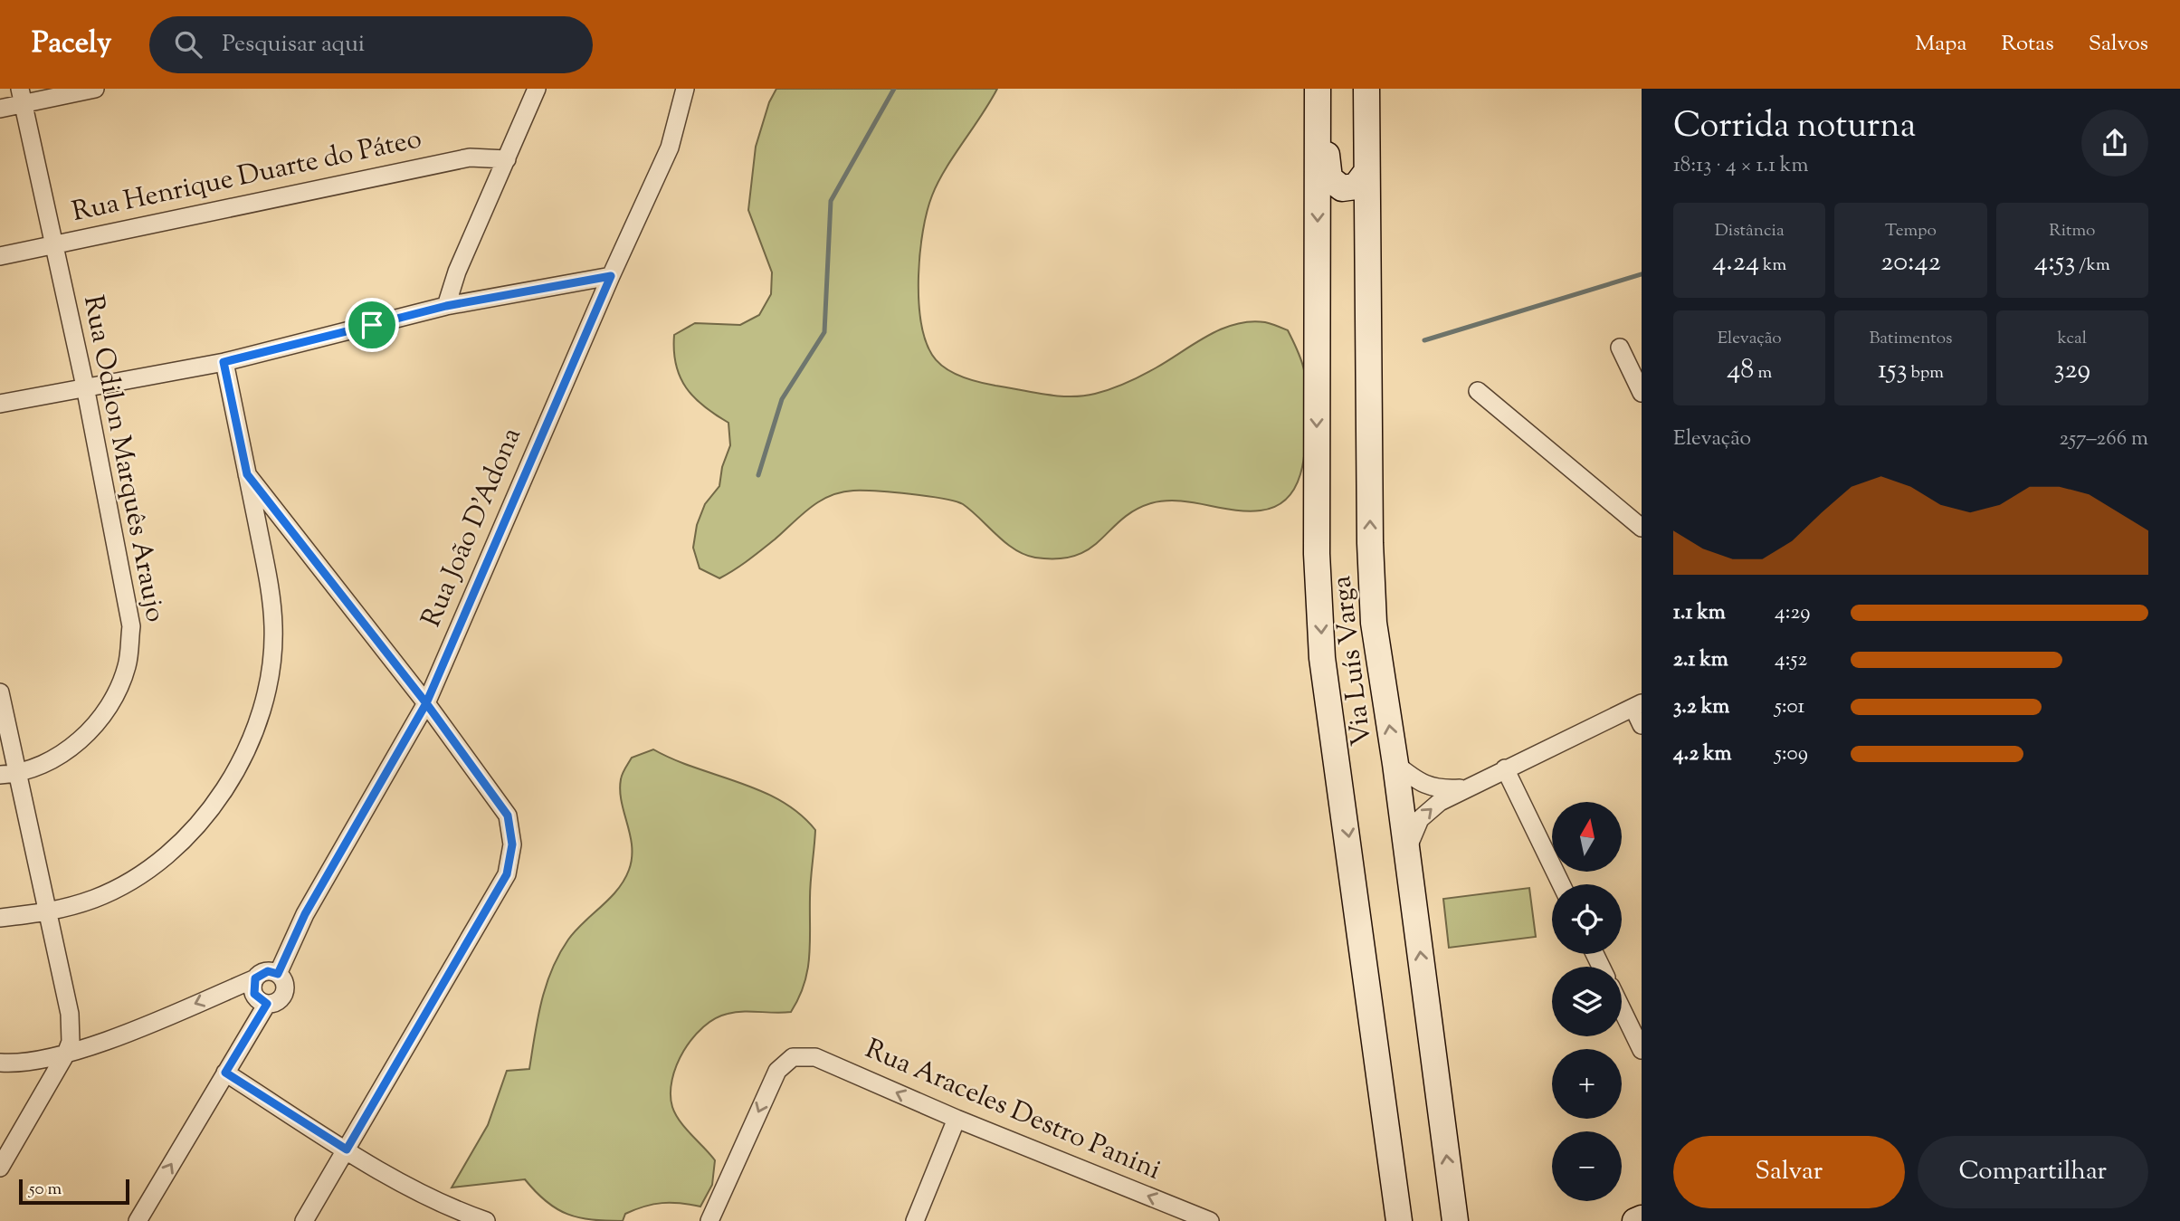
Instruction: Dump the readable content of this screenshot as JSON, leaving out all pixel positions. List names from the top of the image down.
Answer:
{
  "streets": {
    "main road": ["Via Luís Varga"],
    "street": [
      "Rua Henrique Duarte do Páteo",
      "Rua Odilon Marquês Araujo",
      "Rua João D'Adona",
      "Rua Araceles Destro Panini"
    ]
  },
  "crossings": [
    ["Rua Henrique Duarte do Páteo", "Rua Odilon Marquês Araujo"]
  ],
  "scale_bar": "50 m",
  "north": "top",
  "page": {
    "header": "Pacely",
    "search": "Pesquisar aqui",
    "nav": ["Mapa", "Rotas", "Salvos"],
    "heading": ["Corrida noturna", "18:13 · 4 × 1.1 km"],
    "stats": [
      ["Distância", "4.24 km"],
      ["Tempo", "20:42"],
      ["Ritmo", "4:53 /km"],
      ["Elevação", "48 m"],
      ["Batimentos", "153 bpm"],
      ["kcal", "329"]
    ],
    "chart": ["Elevação", "257–266 m"],
    "list": [
      {
        "name": "1.1 km",
        "note": "4:29"
      },
      {
        "name": "2.1 km",
        "note": "4:52"
      },
      {
        "name": "3.2 km",
        "note": "5:01"
      },
      {
        "name": "4.2 km",
        "note": "5:09"
      }
    ],
    "map_buttons": ["+", "−"],
    "buttons": ["Salvar", "Compartilhar"],
    "scale": "50 m"
  }
}
